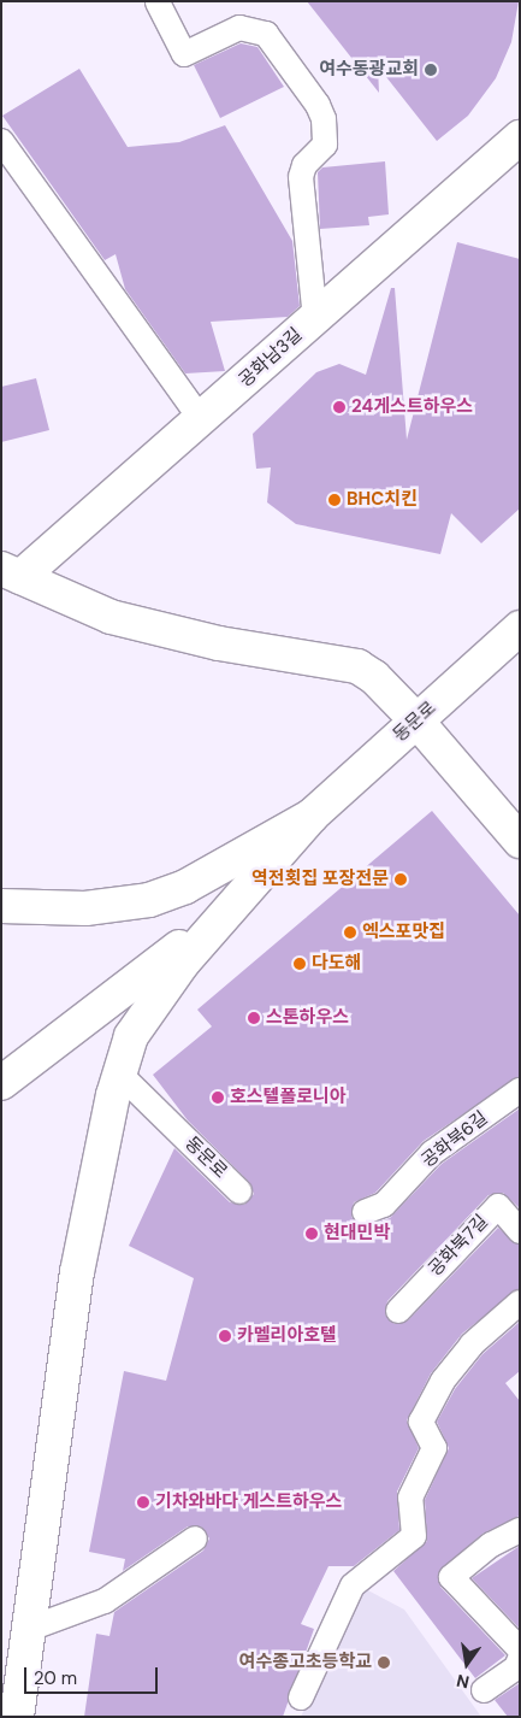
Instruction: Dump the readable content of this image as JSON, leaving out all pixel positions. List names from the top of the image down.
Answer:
{
  "streets": {
    "street": ["공화남3길", "동문로"],
    "lane": ["공화북6길", "공화북7길"]
  },
  "places": [
    "여수동광교회",
    "24게스트하우스",
    "BHC치킨",
    "역전횟집 포장전문",
    "엑스포맛집",
    "다도해",
    "스톤하우스",
    "호스텔폴로니아",
    "현대민박",
    "카멜리아호텔",
    "기차와바다 게스트하우스",
    "여수종고초등학교"
  ],
  "scale_bar": "20 m",
  "north": "bottom"
}
